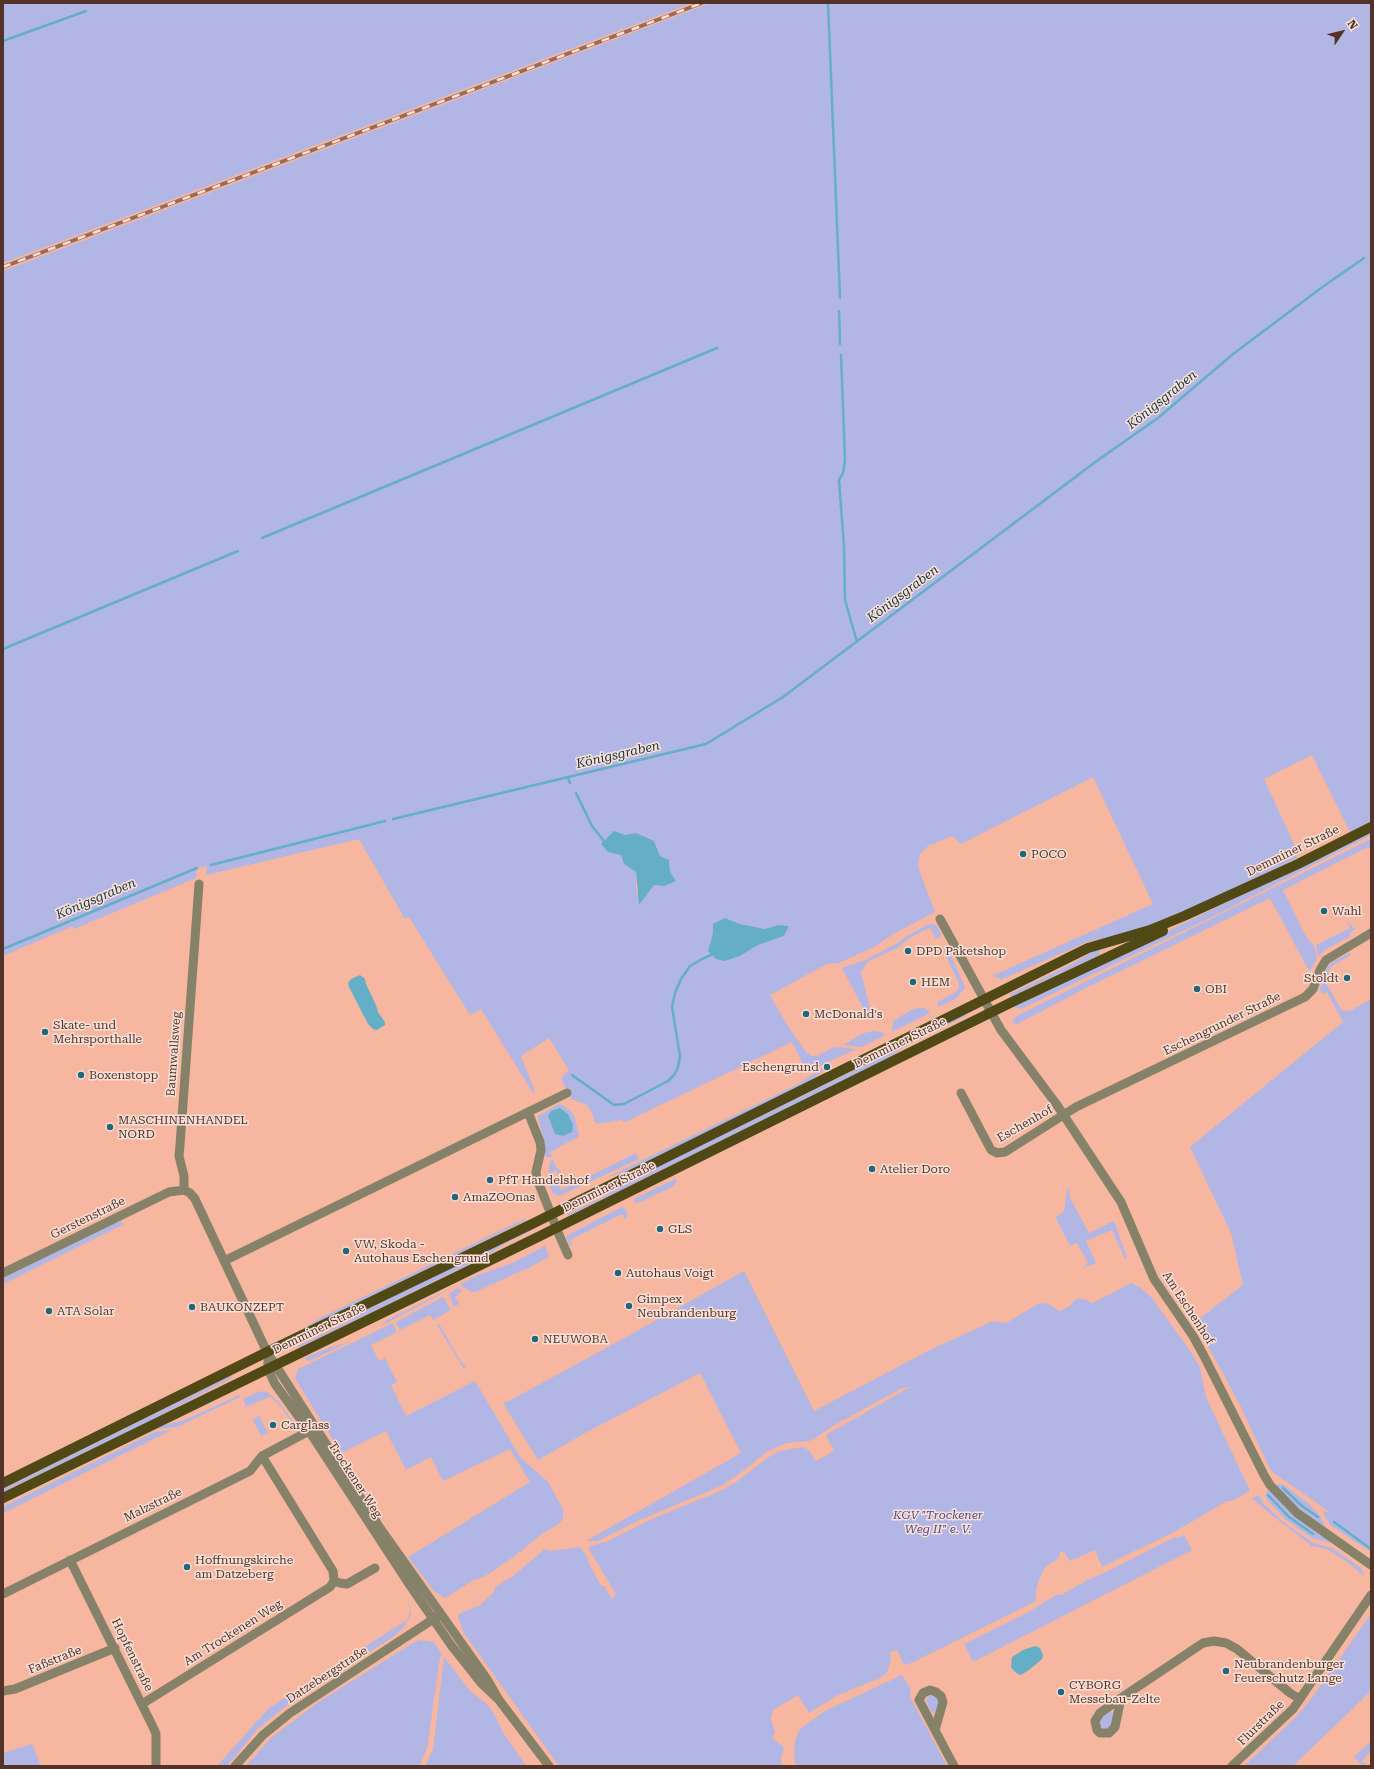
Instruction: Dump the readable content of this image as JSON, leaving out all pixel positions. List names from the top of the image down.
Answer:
{
  "streets": {
    "main road": ["Demminer Straße"],
    "street": [
      "Eschengrunder Straße",
      "Baumwallsweg",
      "Eschenhof",
      "Gerstenstraße",
      "Am Eschenhof",
      "Trockener Weg",
      "Malzstraße",
      "Am Trockenen Weg",
      "Hopfenstraße",
      "Faßstraße",
      "Datzebergstraße",
      "Flurstraße"
    ]
  },
  "crossings": [
    ["Demminer Straße", "Am Eschenhof"],
    ["Demminer Straße", "Trockener Weg"],
    ["Eschengrunder Straße", "Eschenhof"],
    ["Eschengrunder Straße", "Am Eschenhof"],
    ["Baumwallsweg", "Gerstenstraße"],
    ["Eschenhof", "Am Eschenhof"],
    ["Trockener Weg", "Malzstraße"],
    ["Trockener Weg", "Datzebergstraße"],
    ["Malzstraße", "Hopfenstraße"],
    ["Am Trockenen Weg", "Hopfenstraße"],
    ["Hopfenstraße", "Faßstraße"]
  ],
  "water": ["Königsgraben"],
  "parks": ["KGV \"Trockener Weg II\" e. V."],
  "places": [
    "POCO",
    "Wahl",
    "DPD Paketshop",
    "Stoldt",
    "HEM",
    "OBI",
    "McDonald's",
    "Skate- und Mehrsporthalle",
    "Eschengrund",
    "Boxenstopp",
    "MASCHINENHANDEL NORD",
    "Atelier Doro",
    "PfT Handelshof",
    "AmaZOOnas",
    "GLS",
    "VW, Skoda - Autohaus Eschengrund",
    "Autohaus Voigt",
    "Gimpex Neubrandenburg",
    "BAUKONZEPT",
    "ATA Solar",
    "NEUWOBA",
    "Carglass",
    "Hoffnungskirche am Datzeberg",
    "Neubrandenburger Feuerschutz Lange",
    "CYBORG Messebau-Zelte"
  ],
  "north": "top right"
}
